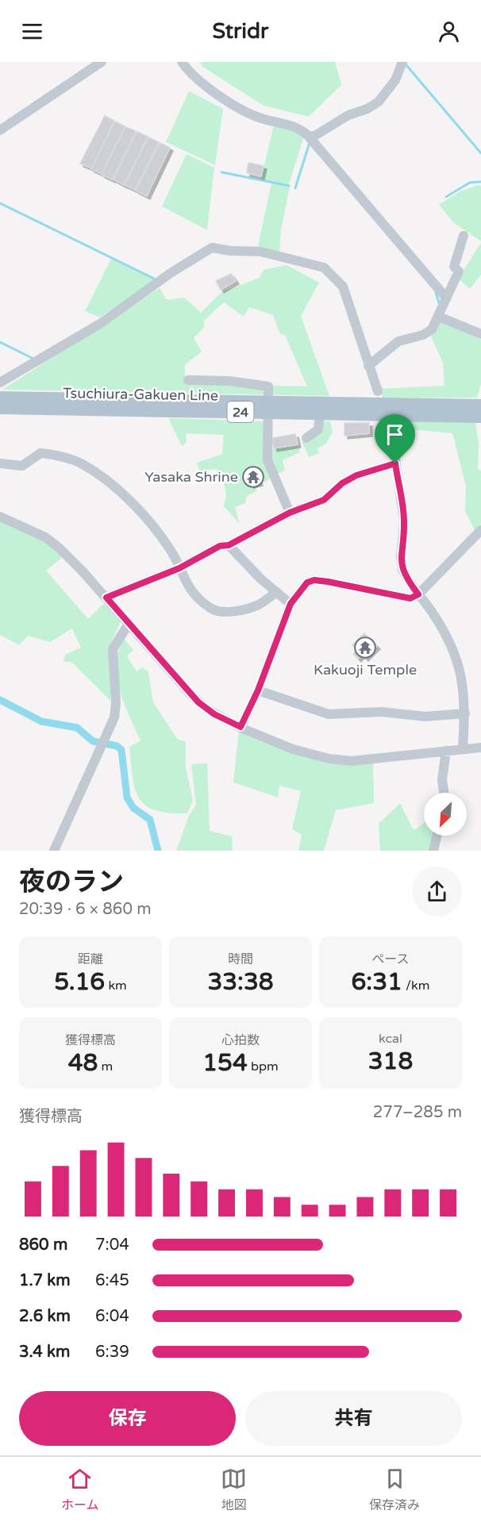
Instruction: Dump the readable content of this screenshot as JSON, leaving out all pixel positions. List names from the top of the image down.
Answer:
{
  "streets": {
    "main road": ["Tsuchiura-Gakuen Line", "24"]
  },
  "places": {
    "temple": ["Yasaka Shrine", "Kakuoji Temple"]
  },
  "north": "bottom left",
  "page": {
    "header": "Stridr",
    "heading": ["夜のラン", "20:39 · 6 × 860 m"],
    "stats": [
      ["距離", "5.16 km"],
      ["時間", "33:38"],
      ["ペース", "6:31 /km"],
      ["獲得標高", "48 m"],
      ["心拍数", "154 bpm"],
      ["kcal", "318"]
    ],
    "chart": ["獲得標高", "277–285 m"],
    "list": [
      {
        "name": "860 m",
        "note": "7:04"
      },
      {
        "name": "1.7 km",
        "note": "6:45"
      },
      {
        "name": "2.6 km",
        "note": "6:04"
      },
      {
        "name": "3.4 km",
        "note": "6:39"
      }
    ],
    "buttons": ["保存", "共有"],
    "tabs": ["ホーム", "地図", "保存済み"]
  }
}
